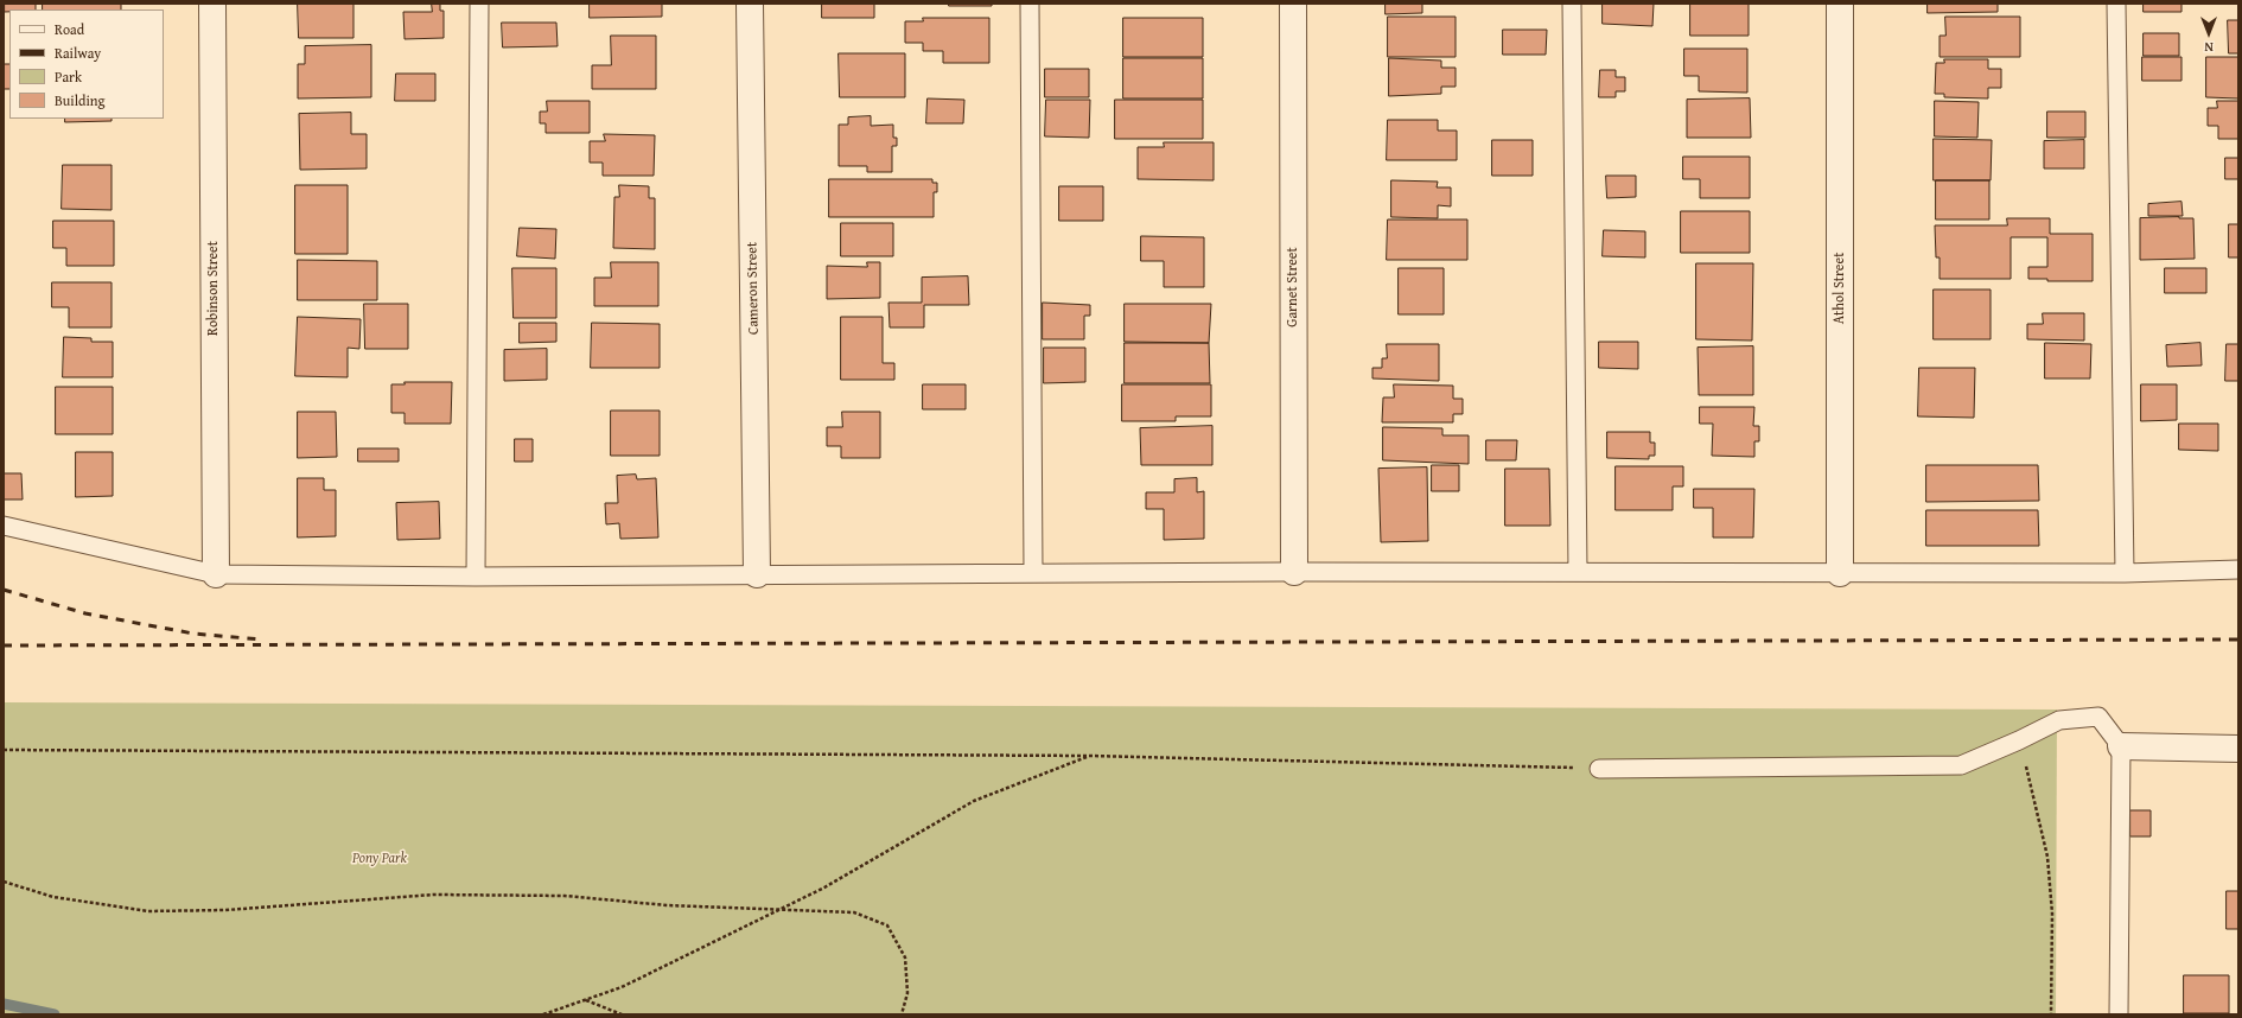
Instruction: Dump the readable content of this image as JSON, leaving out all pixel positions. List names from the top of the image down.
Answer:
{
  "streets": {
    "street": [
      "Garnet Street",
      "Robinson Street",
      "Cameron Street",
      "Athol Street"
    ]
  },
  "parks": ["Pony Park"],
  "legend": [
    "Road",
    "Railway",
    "Park",
    "Building"
  ],
  "north": "bottom"
}
